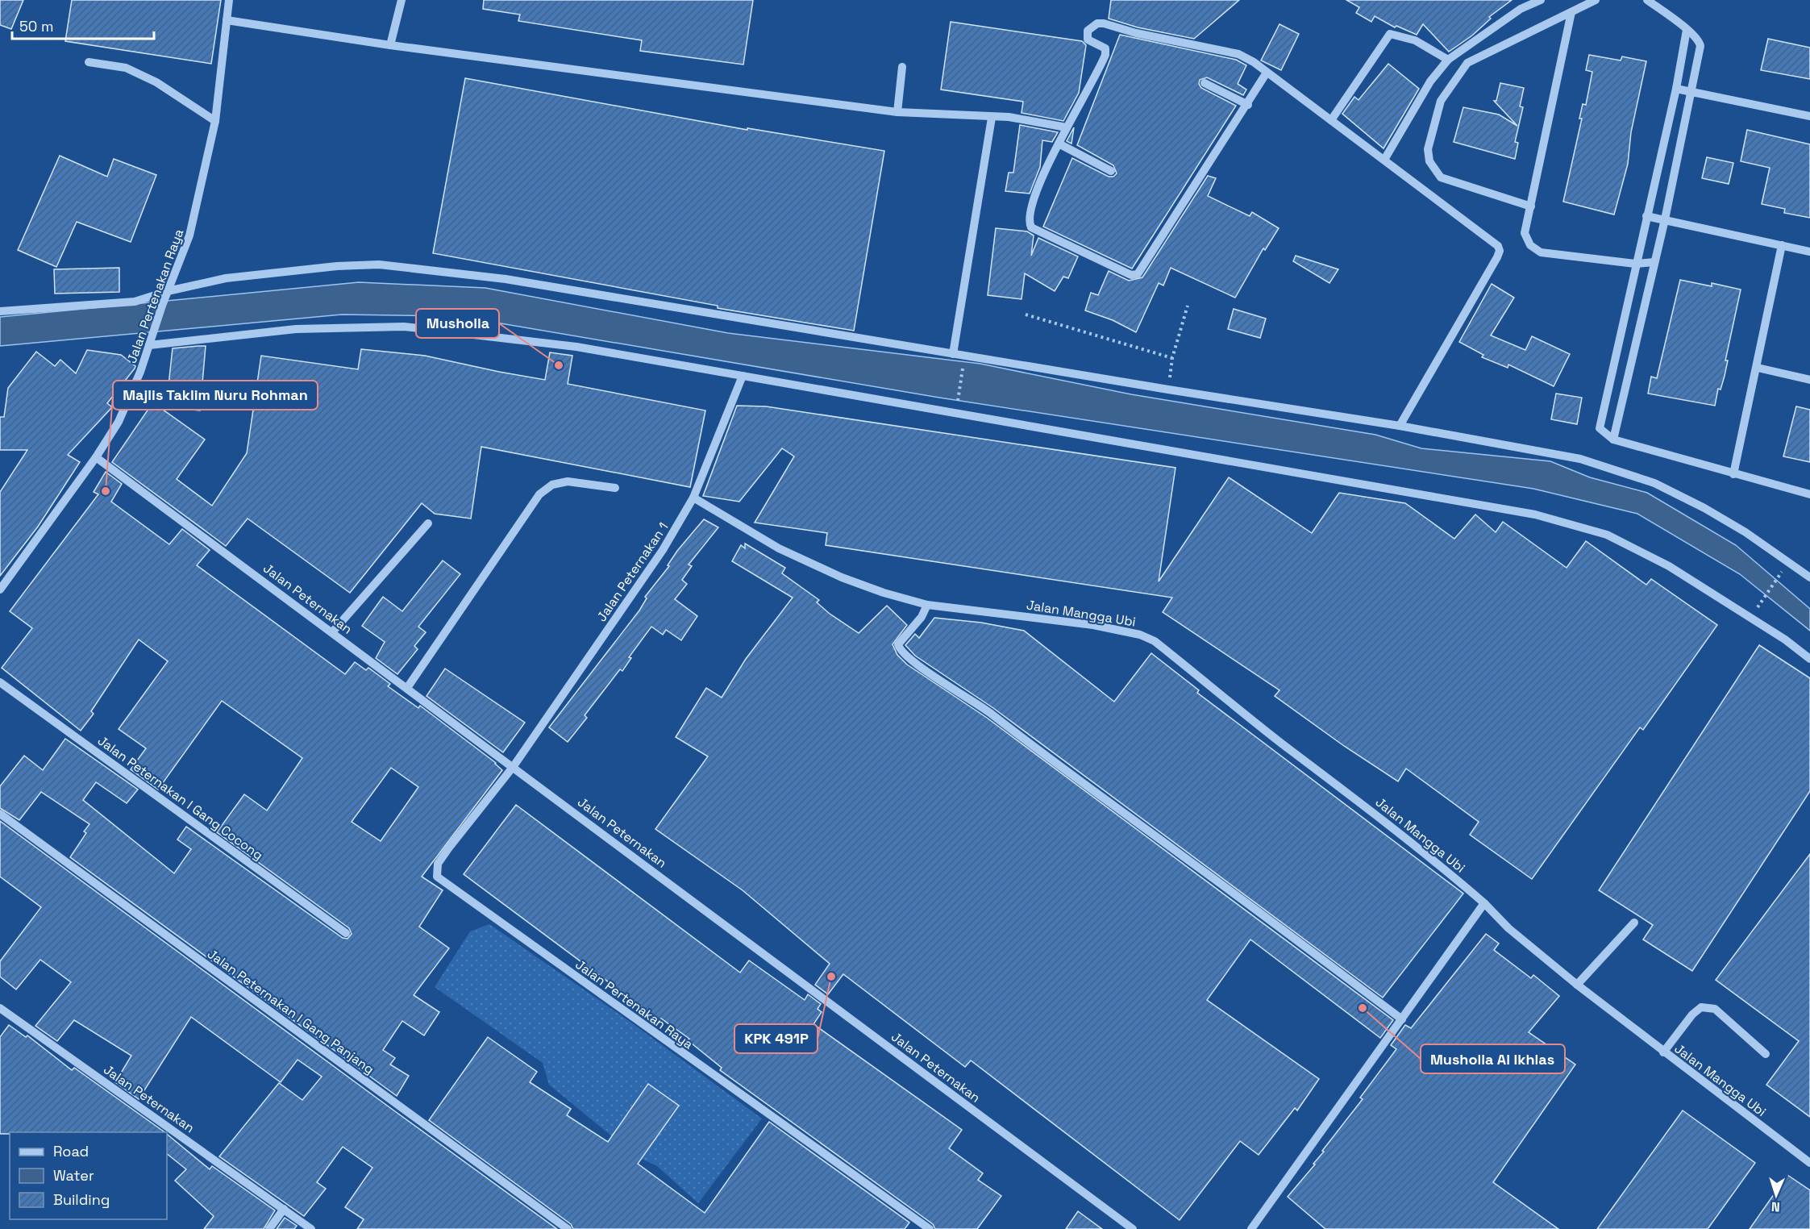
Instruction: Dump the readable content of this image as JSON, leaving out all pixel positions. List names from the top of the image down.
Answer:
{
  "streets": {
    "street": [
      "Jalan Pertenakan Raya",
      "Jalan Peternakan 1",
      "Jalan Peternakan",
      "Jalan Mangga Ubi",
      "Jalan Peternakan I Gang Cocong",
      "Jalan Peternakan I Gang Panjang"
    ]
  },
  "crossings": [
    ["Jalan Pertenakan Raya", "Jalan Peternakan 1"],
    ["Jalan Pertenakan Raya", "Jalan Peternakan"],
    ["Jalan Peternakan 1", "Jalan Peternakan"],
    ["Jalan Peternakan 1", "Jalan Mangga Ubi"]
  ],
  "places": [
    "Musholla",
    "Majlis Taklim Nuru Rohman",
    "KPK 491P",
    "Musholla Al Ikhlas"
  ],
  "legend": ["Road", "Water", "Building"],
  "scale_bar": "50 m",
  "north": "bottom"
}
